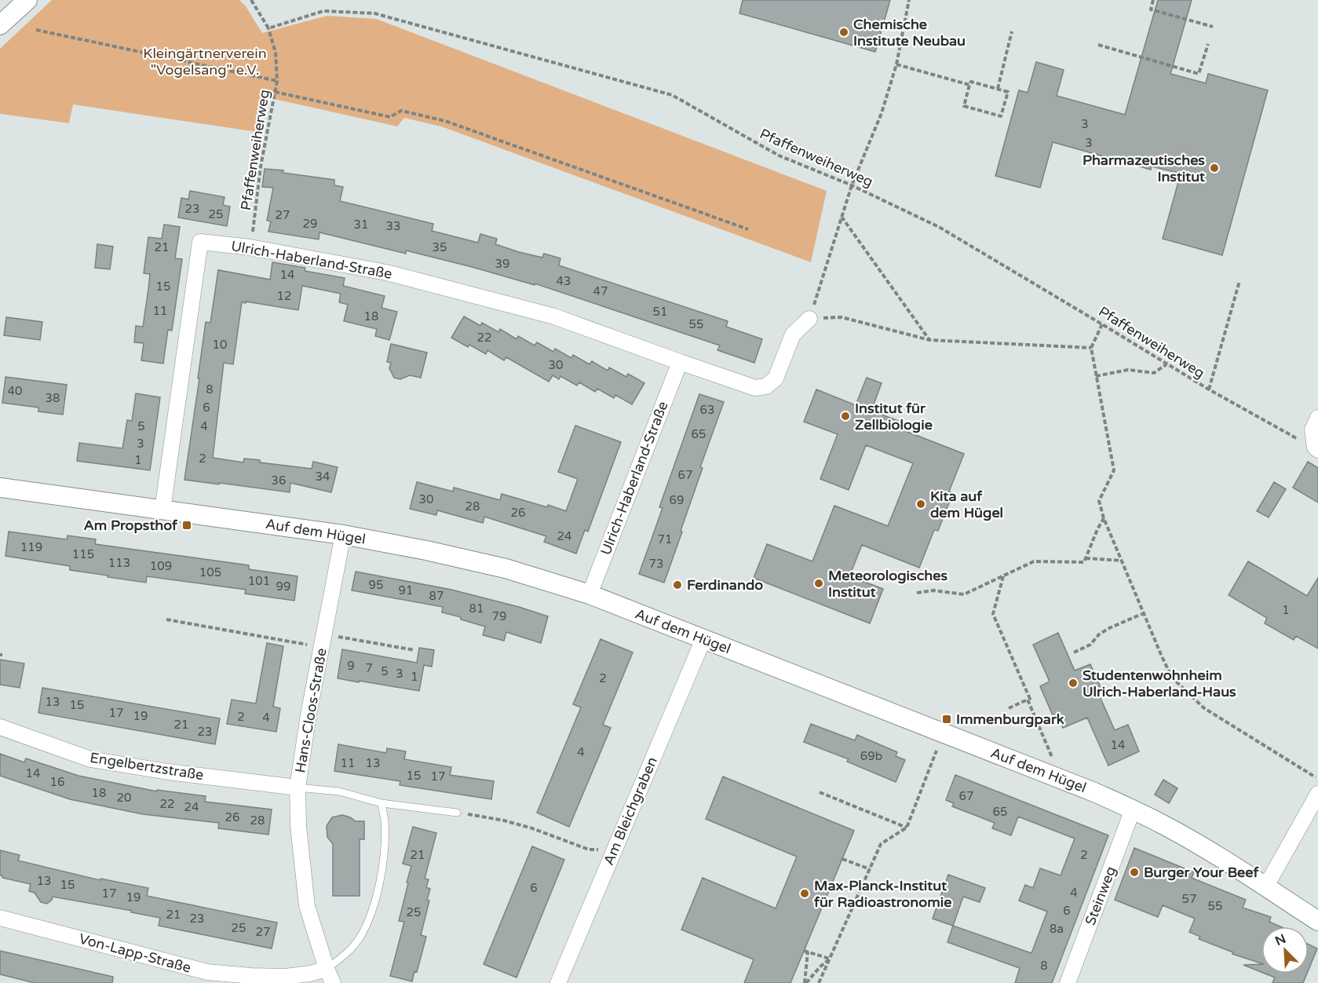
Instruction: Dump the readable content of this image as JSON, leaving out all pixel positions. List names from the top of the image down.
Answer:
{
  "streets": {
    "street": [
      "Ulrich-Haberland-Straße",
      "Auf dem Hügel",
      "Hans-Cloos-Straße",
      "Engelbertzstraße",
      "Am Bleichgraben",
      "Steinweg",
      "Von-Lapp-Straße"
    ],
    "path": ["Pfaffenweiherweg"]
  },
  "crossings": [
    ["Pfaffenweiherweg", "Ulrich-Haberland-Straße"],
    ["Ulrich-Haberland-Straße", "Auf dem Hügel"],
    ["Auf dem Hügel", "Hans-Cloos-Straße"],
    ["Auf dem Hügel", "Am Bleichgraben"],
    ["Auf dem Hügel", "Steinweg"],
    ["Hans-Cloos-Straße", "Engelbertzstraße"],
    ["Hans-Cloos-Straße", "Von-Lapp-Straße"]
  ],
  "parks": ["Kleingärtnerverein \"Vogelsang\" e.V."],
  "places": {
    "other": [
      "Chemische Institute Neubau",
      "Pharmazeutisches Institut",
      "Institut für Zellbiologie",
      "Kita auf dem Hügel",
      "Meteorologisches Institut",
      "Ferdinando",
      "Studentenwohnheim Ulrich-Haberland-Haus",
      "Burger Your Beef",
      "Max-Planck-Institut für Radioastronomie"
    ],
    "transit": ["Am Propsthof", "Immenburgpark"]
  },
  "house_numbers": [
    "3",
    "3",
    "23",
    "25",
    "27",
    "29",
    "31",
    "33",
    "21",
    "35",
    "39",
    "14",
    "43",
    "15",
    "47",
    "12",
    "11",
    "51",
    "18",
    "55",
    "22",
    "10",
    "30",
    "8",
    "40",
    "38",
    "6",
    "63",
    "5",
    "4",
    "65",
    "3",
    "2",
    "1",
    "67",
    "34",
    "36",
    "30",
    "69",
    "28",
    "26",
    "24",
    "71",
    "119",
    "115",
    "113",
    "73",
    "109",
    "105",
    "101",
    "95",
    "99",
    "91",
    "87",
    "81",
    "1",
    "79",
    "9",
    "7",
    "5",
    "3",
    "1",
    "2",
    "13",
    "15",
    "17",
    "19",
    "2",
    "4",
    "21",
    "23",
    "14",
    "4",
    "69b",
    "11",
    "13",
    "14",
    "15",
    "17",
    "16",
    "18",
    "67",
    "20",
    "22",
    "24",
    "65",
    "26",
    "28",
    "21",
    "2",
    "13",
    "15",
    "6",
    "4",
    "17",
    "19",
    "57",
    "55",
    "6",
    "25",
    "21",
    "23",
    "25",
    "8a",
    "27",
    "8"
  ],
  "north": "top left"
}
